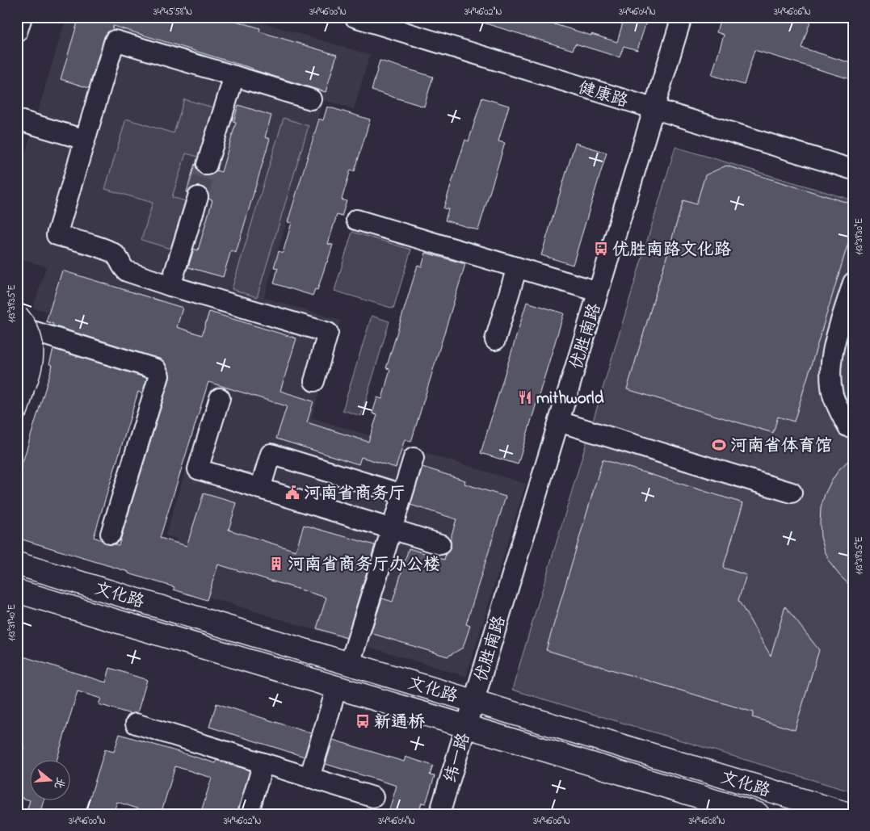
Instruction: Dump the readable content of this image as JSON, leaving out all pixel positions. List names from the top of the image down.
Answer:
{
  "streets": {
    "main road": ["文化路"],
    "street": ["健康路", "优胜南路", "纬一路"]
  },
  "crossings": [
    ["健康路", "优胜南路"],
    ["优胜南路", "文化路"],
    ["优胜南路", "纬一路"],
    ["文化路", "纬一路"]
  ],
  "places": {
    "bus stop": ["优胜南路文化路", "新通桥"],
    "restaurant": ["mithworld"],
    "sports": ["河南省体育馆"],
    "public building": ["河南省商务厅"],
    "building": ["河南省商务厅办公楼"]
  },
  "north": "right",
  "coordinates": [
    "34°45'58\"N",
    "34°46'00\"N",
    "34°46'02\"N",
    "34°46'04\"N",
    "34°46'06\"N",
    "113°39'30\"E",
    "113°39'35\"E",
    "113°39'40\"E",
    "34°46'08\"N"
  ]
}
